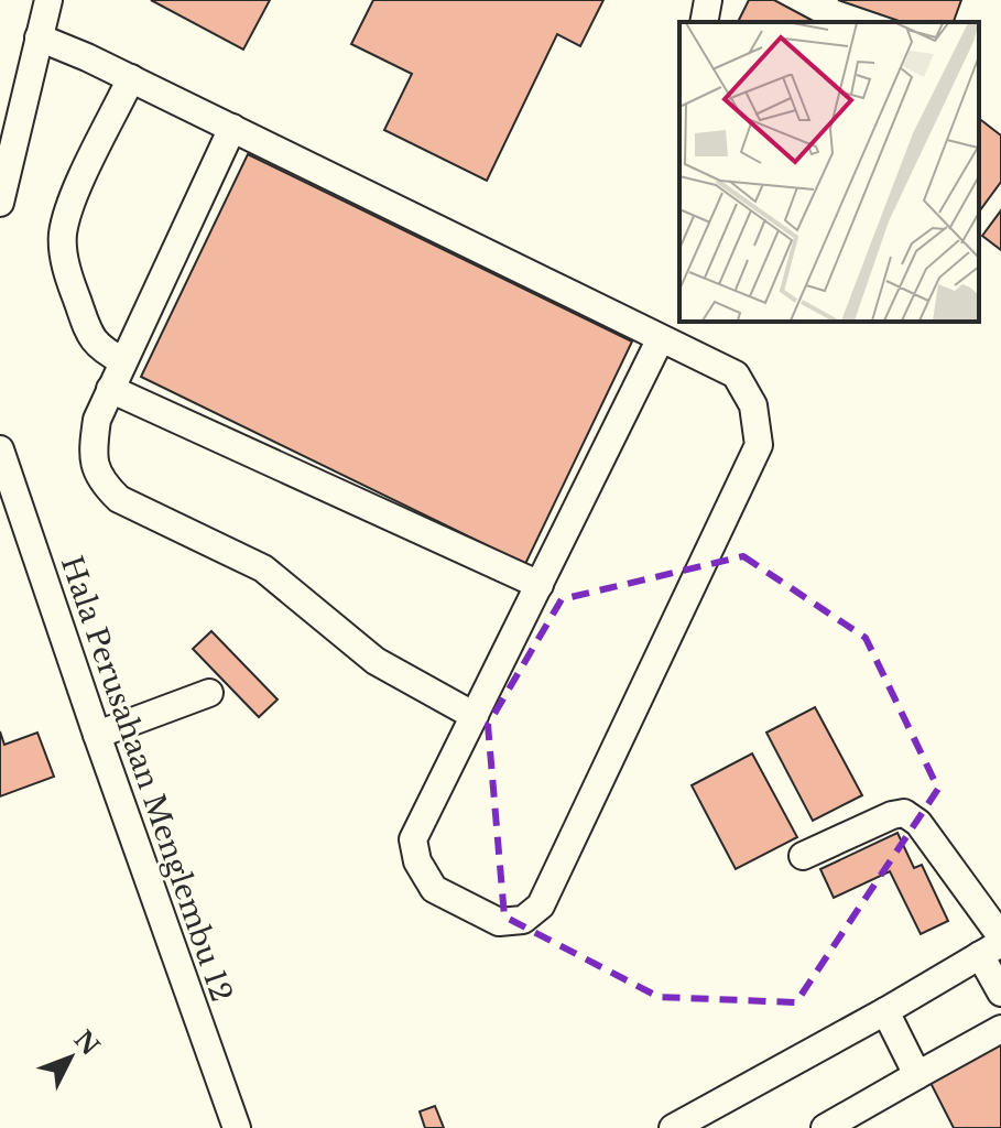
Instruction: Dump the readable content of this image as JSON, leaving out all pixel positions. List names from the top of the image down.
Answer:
{
  "streets": {
    "street": ["Hala Perusahaan Menglembu 12"]
  },
  "north": "top right"
}
